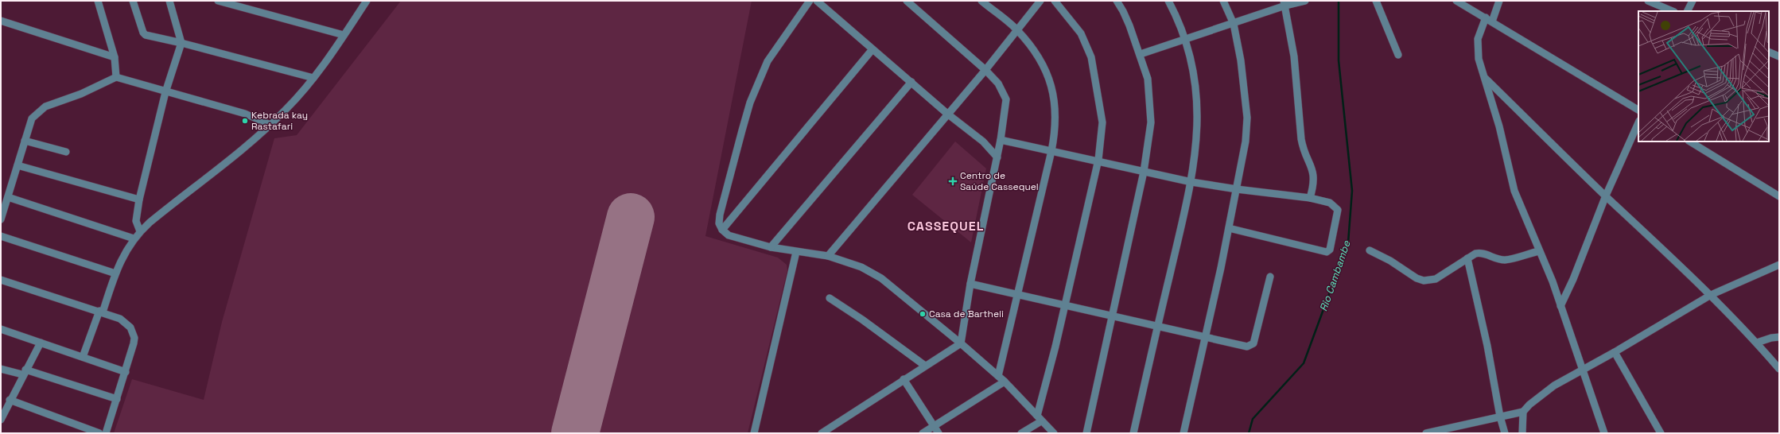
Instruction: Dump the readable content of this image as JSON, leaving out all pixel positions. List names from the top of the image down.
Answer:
{
  "districts": ["CASSEQUEL"],
  "water": ["Rio Cambambe"],
  "places": {
    "other": ["Kebrada kay Rastafari", "Casa de Bartheli"],
    "health": ["Centro de Saúde Cassequel"]
  }
}
